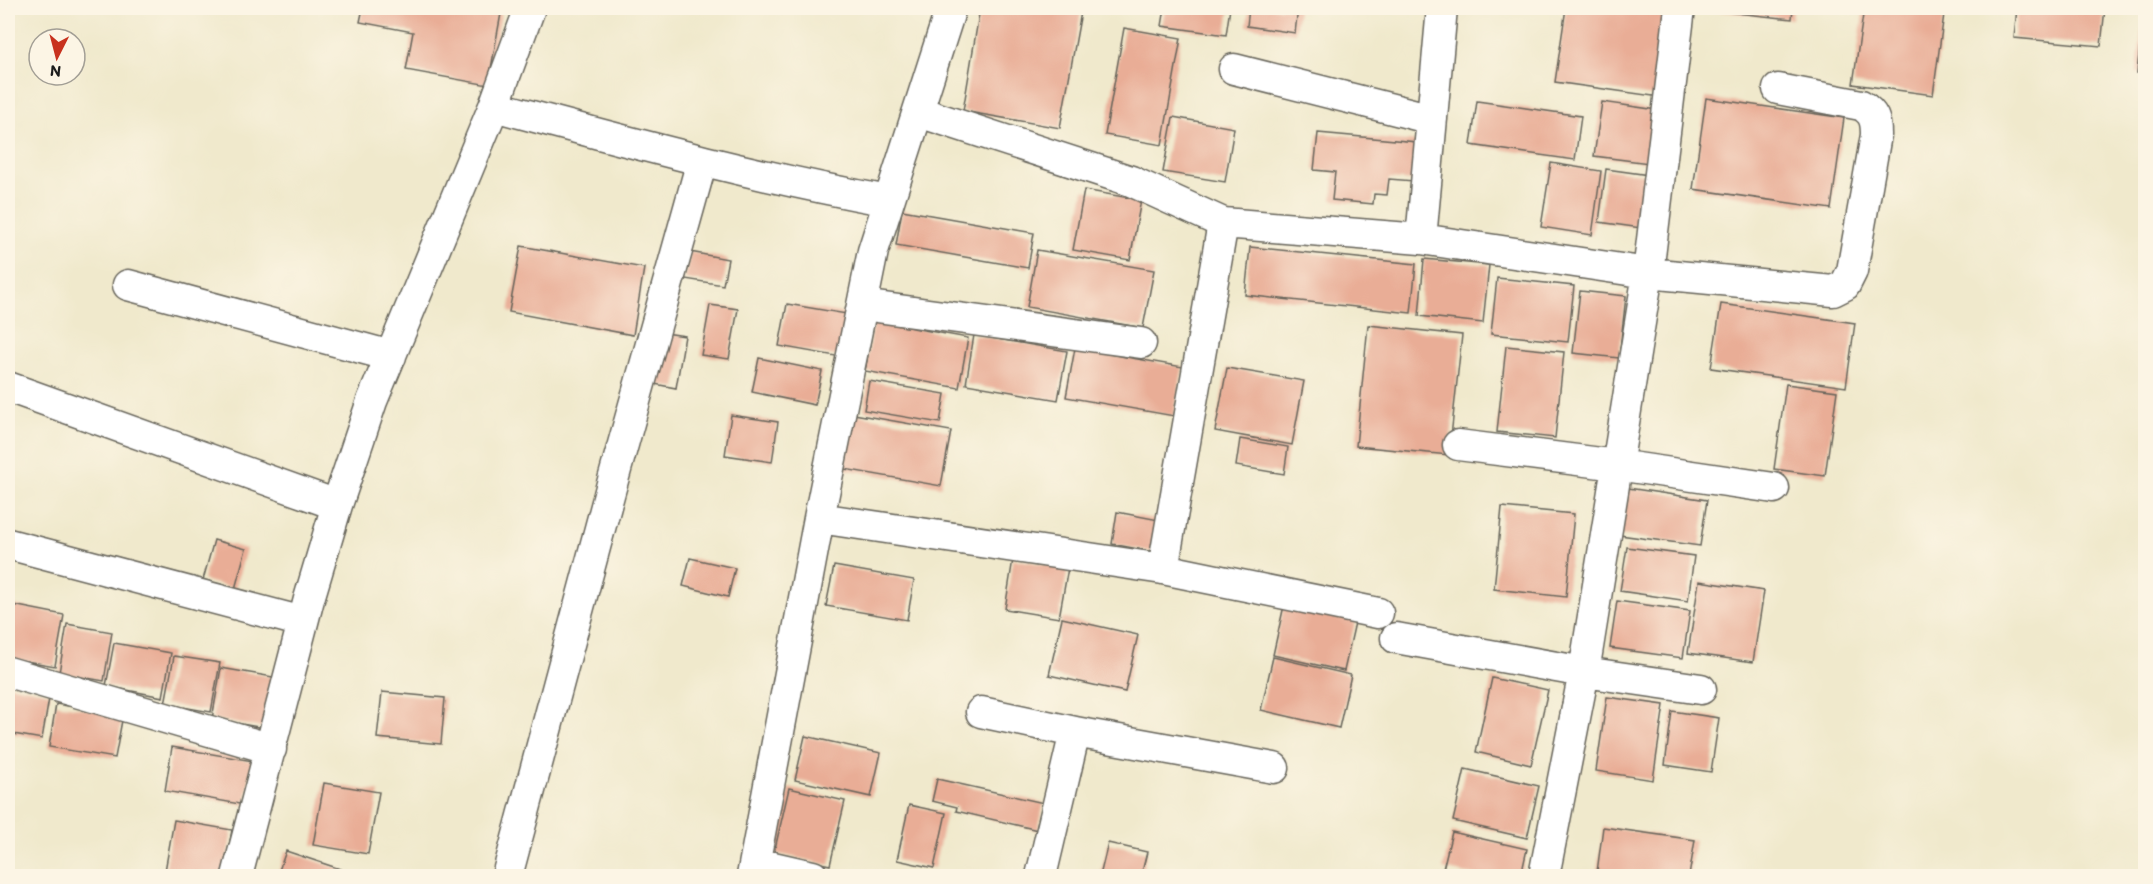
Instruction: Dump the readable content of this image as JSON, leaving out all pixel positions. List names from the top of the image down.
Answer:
{
  "north": "bottom"
}
